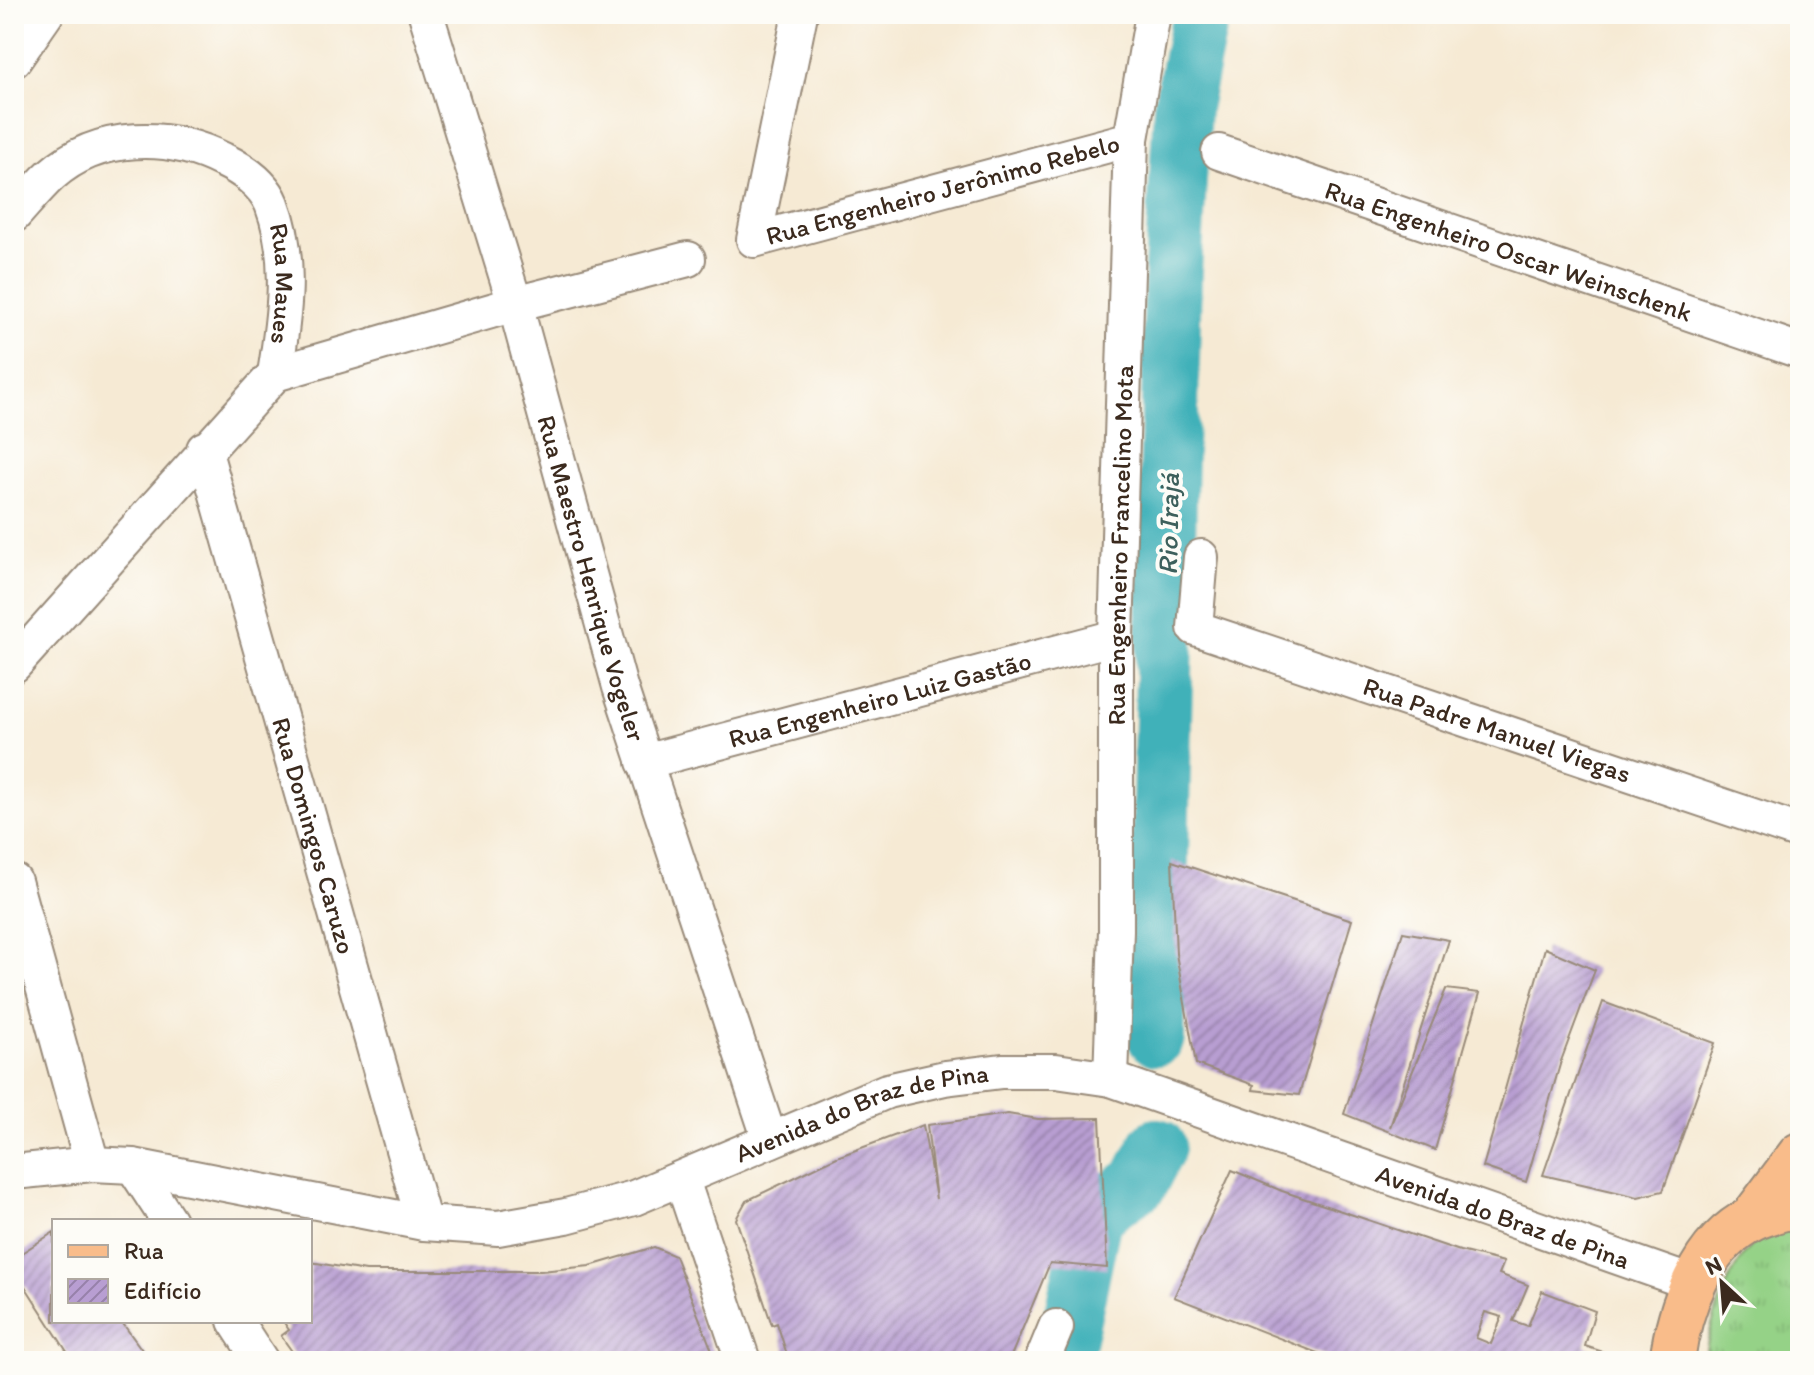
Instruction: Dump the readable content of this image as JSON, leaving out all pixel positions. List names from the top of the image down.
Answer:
{
  "streets": {
    "street": [
      "Rua Engenheiro Jerônimo Rebelo",
      "Rua Engenheiro Oscar Weinschenk",
      "Rua Maues",
      "Rua Engenheiro Francelino Mota",
      "Rua Maestro Henrique Vogeler",
      "Rua Engenheiro Luiz Gastão",
      "Rua Padre Manuel Viegas",
      "Rua Domingos Caruzo",
      "Avenida do Braz de Pina"
    ]
  },
  "crossings": [
    ["Rua Engenheiro Jerônimo Rebelo", "Rua Engenheiro Francelino Mota"],
    ["Rua Maues", "Rua Domingos Caruzo"],
    ["Rua Engenheiro Francelino Mota", "Rua Engenheiro Luiz Gastão"],
    ["Rua Engenheiro Francelino Mota", "Avenida do Braz de Pina"],
    ["Rua Maestro Henrique Vogeler", "Rua Engenheiro Luiz Gastão"],
    ["Rua Maestro Henrique Vogeler", "Avenida do Braz de Pina"],
    ["Rua Domingos Caruzo", "Avenida do Braz de Pina"]
  ],
  "water": ["Rio Irajá"],
  "legend": ["Rua", "Edifício"],
  "north": "top left"
}
